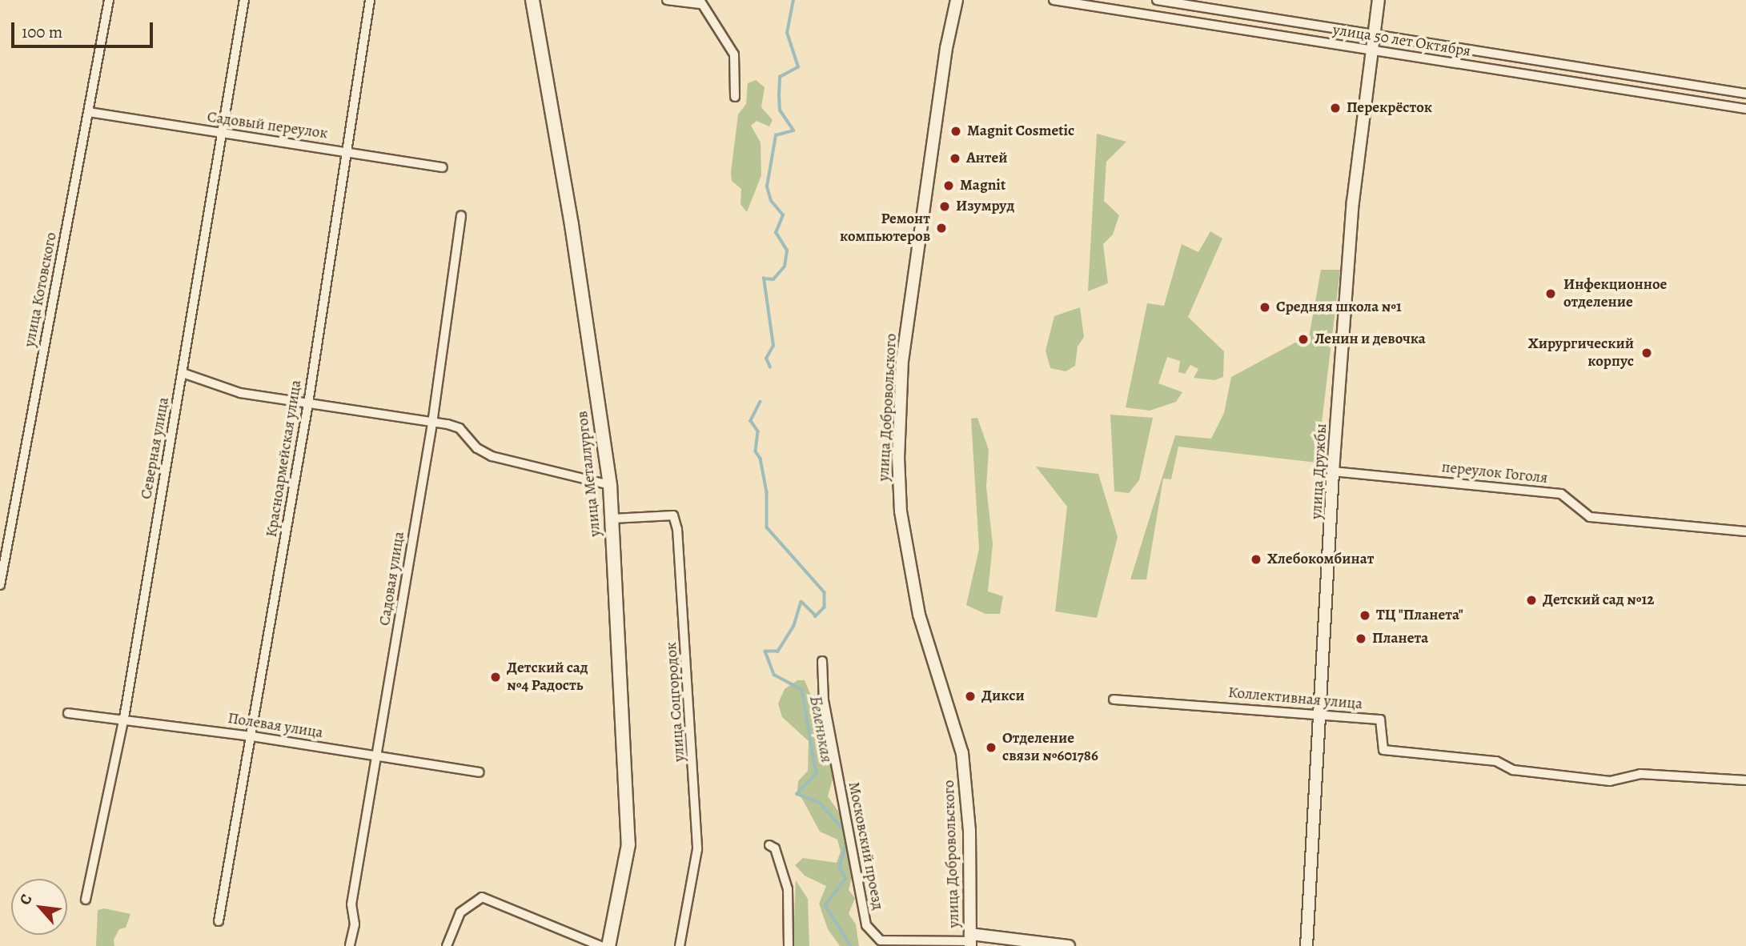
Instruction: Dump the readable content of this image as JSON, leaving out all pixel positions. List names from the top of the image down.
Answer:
{
  "streets": {
    "main road": ["улица Металлургов"],
    "street": [
      "улица 50 лет Октября",
      "Садовый переулок",
      "улица Котовского",
      "улица Добровольского",
      "Северная улица",
      "Красноармейская улица",
      "улица Дружбы",
      "переулок Гоголя",
      "Садовая улица",
      "Коллективная улица",
      "улица Соцгородок",
      "Полевая улица",
      "Московский проезд"
    ]
  },
  "crossings": [
    ["улица 50 лет Октября", "улица Дружбы"],
    ["Садовый переулок", "улица Котовского"],
    ["Садовый переулок", "Северная улица"],
    ["Садовый переулок", "Красноармейская улица"],
    ["улица Добровольского", "Московский проезд"],
    ["Северная улица", "Полевая улица"],
    ["Красноармейская улица", "Полевая улица"],
    ["улица Дружбы", "переулок Гоголя"],
    ["улица Дружбы", "Коллективная улица"],
    ["улица Металлургов", "улица Соцгородок"],
    ["Садовая улица", "Полевая улица"]
  ],
  "water": ["Беленькая"],
  "places": [
    "Перекрёсток",
    "Magnit Cosmetic",
    "Антей",
    "Magnit",
    "Изумруд",
    "Ремонт компьютеров",
    "Инфекционное отделение",
    "Средняя школа №1",
    "Ленин и девочка",
    "Хирургический корпус",
    "Хлебокомбинат",
    "Детский сад №12",
    "ТЦ \"Планета\"",
    "Планета",
    "Детский сад №4 Радость",
    "Дикси",
    "Отделение связи №601786"
  ],
  "scale_bar": "100 m",
  "north": "top left"
}
